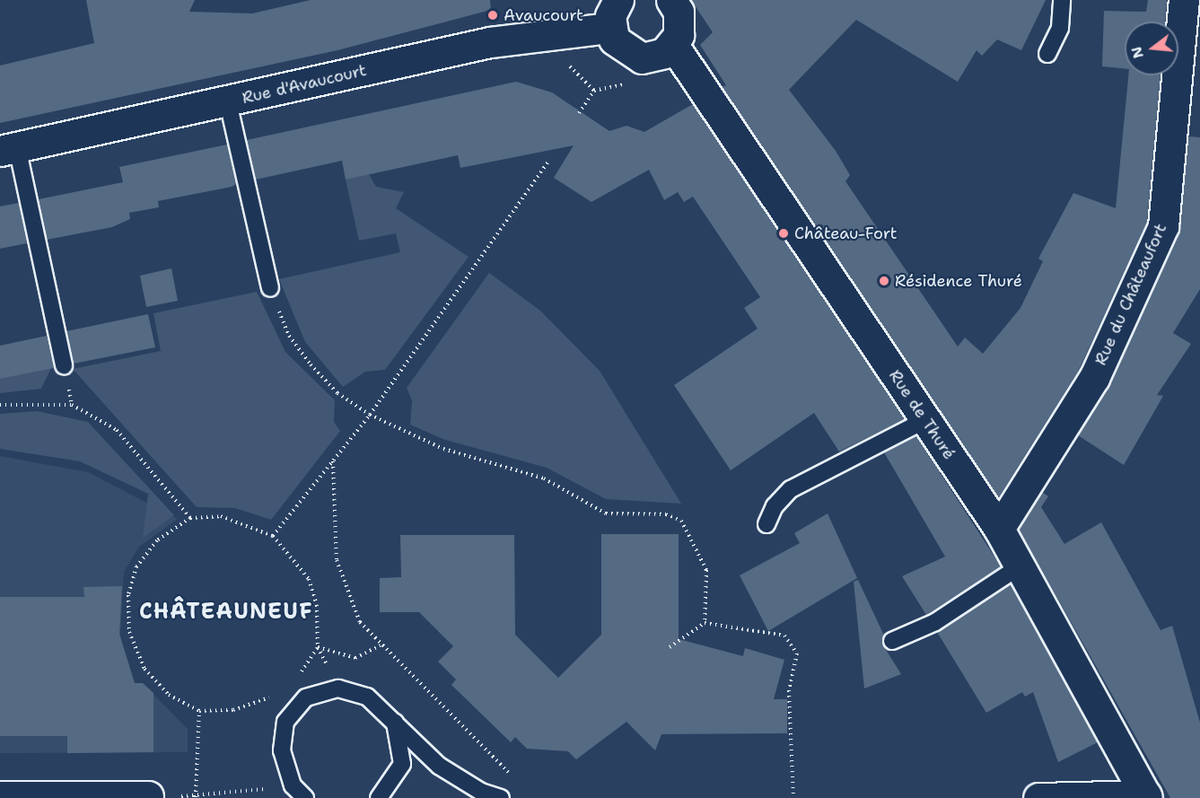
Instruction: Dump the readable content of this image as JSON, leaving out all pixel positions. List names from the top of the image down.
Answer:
{
  "streets": {
    "street": ["Rue d'Avaucourt", "Rue du Châteaufort", "Rue de Thuré"]
  },
  "crossings": [
    ["Rue du Châteaufort", "Rue de Thuré"]
  ],
  "districts": ["CHÂTEAUNEUF"],
  "places": ["Avaucourt", "Château-Fort", "Résidence Thuré"],
  "north": "left"
}
